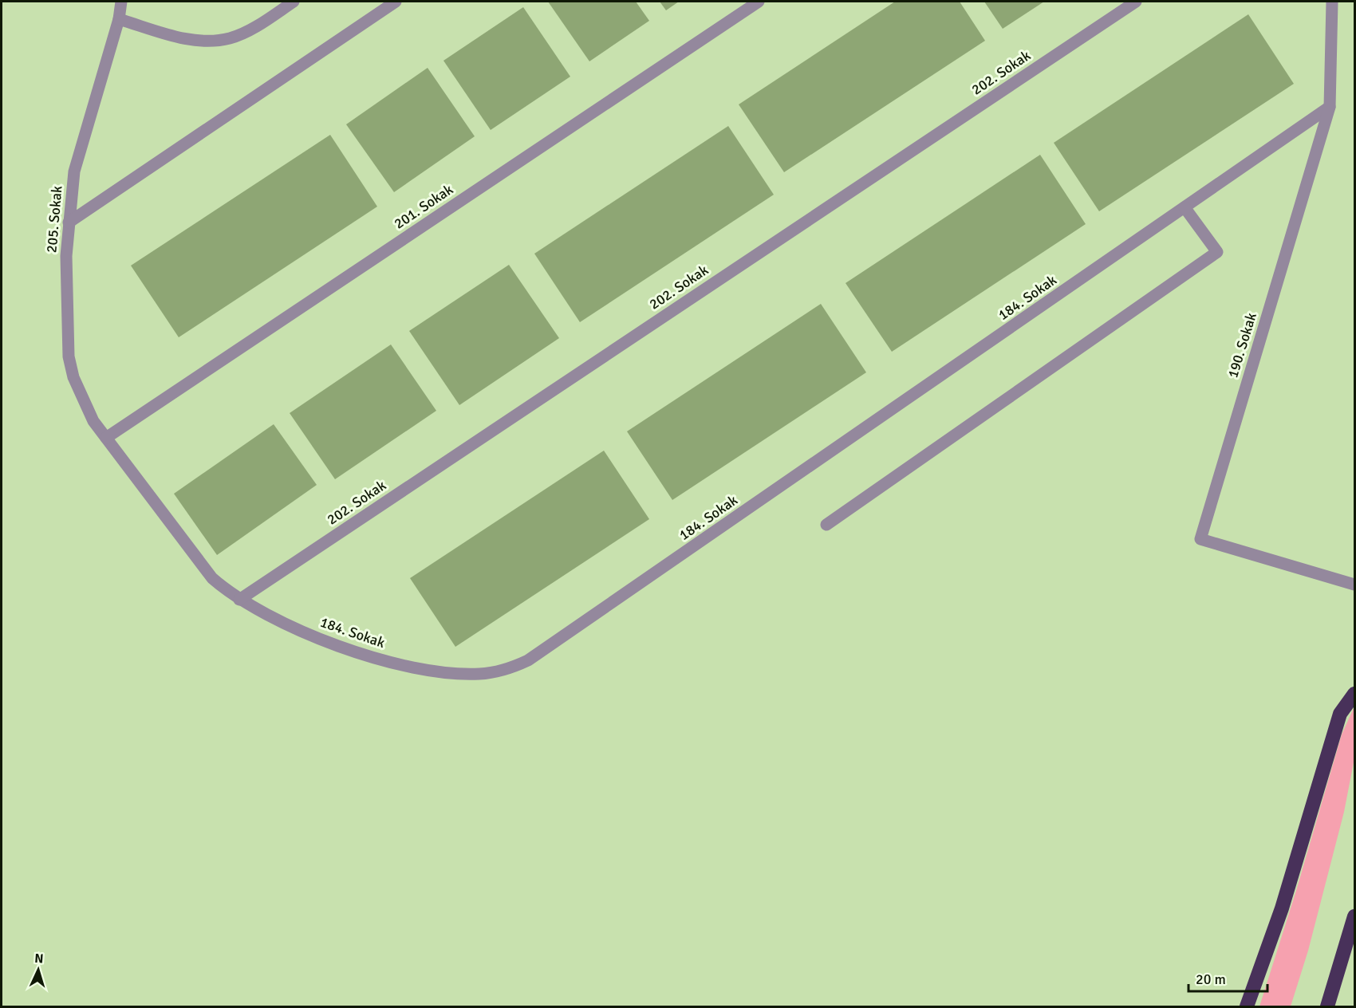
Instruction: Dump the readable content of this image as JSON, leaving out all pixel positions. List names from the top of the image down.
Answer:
{
  "streets": {
    "street": [
      "202. Sokak",
      "201. Sokak",
      "205. Sokak",
      "184. Sokak",
      "190. Sokak"
    ]
  },
  "crossings": [
    ["202. Sokak", "184. Sokak"],
    ["201. Sokak", "205. Sokak"],
    ["201. Sokak", "184. Sokak"],
    ["205. Sokak", "184. Sokak"],
    ["184. Sokak", "190. Sokak"]
  ],
  "scale_bar": "20 m",
  "north": "top"
}
